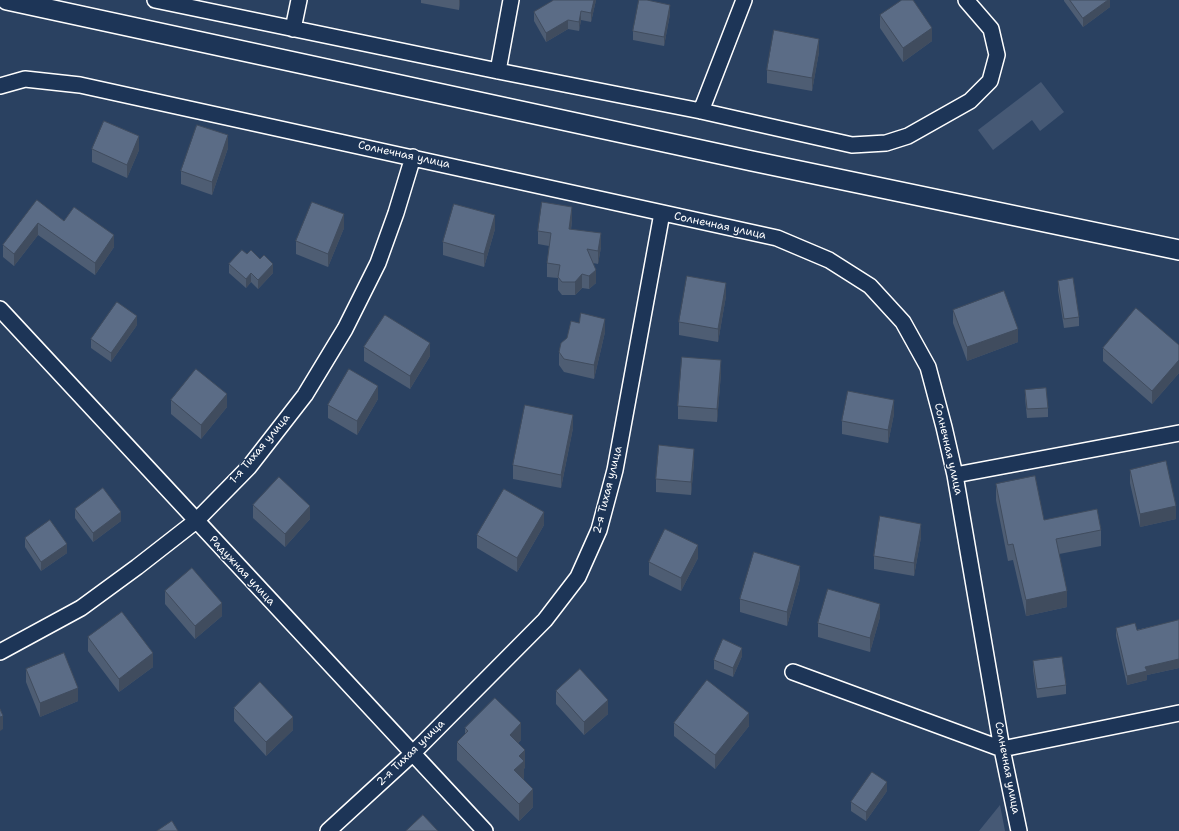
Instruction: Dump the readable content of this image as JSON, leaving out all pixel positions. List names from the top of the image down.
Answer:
{
  "streets": {
    "street": [
      "Солнечная улица",
      "1-я Тихая улица",
      "2-я Тихая улица",
      "Радужная улица"
    ]
  },
  "crossings": [
    ["Солнечная улица", "1-я Тихая улица"],
    ["Солнечная улица", "2-я Тихая улица"],
    ["1-я Тихая улица", "Радужная улица"],
    ["2-я Тихая улица", "Радужная улица"]
  ]
}
